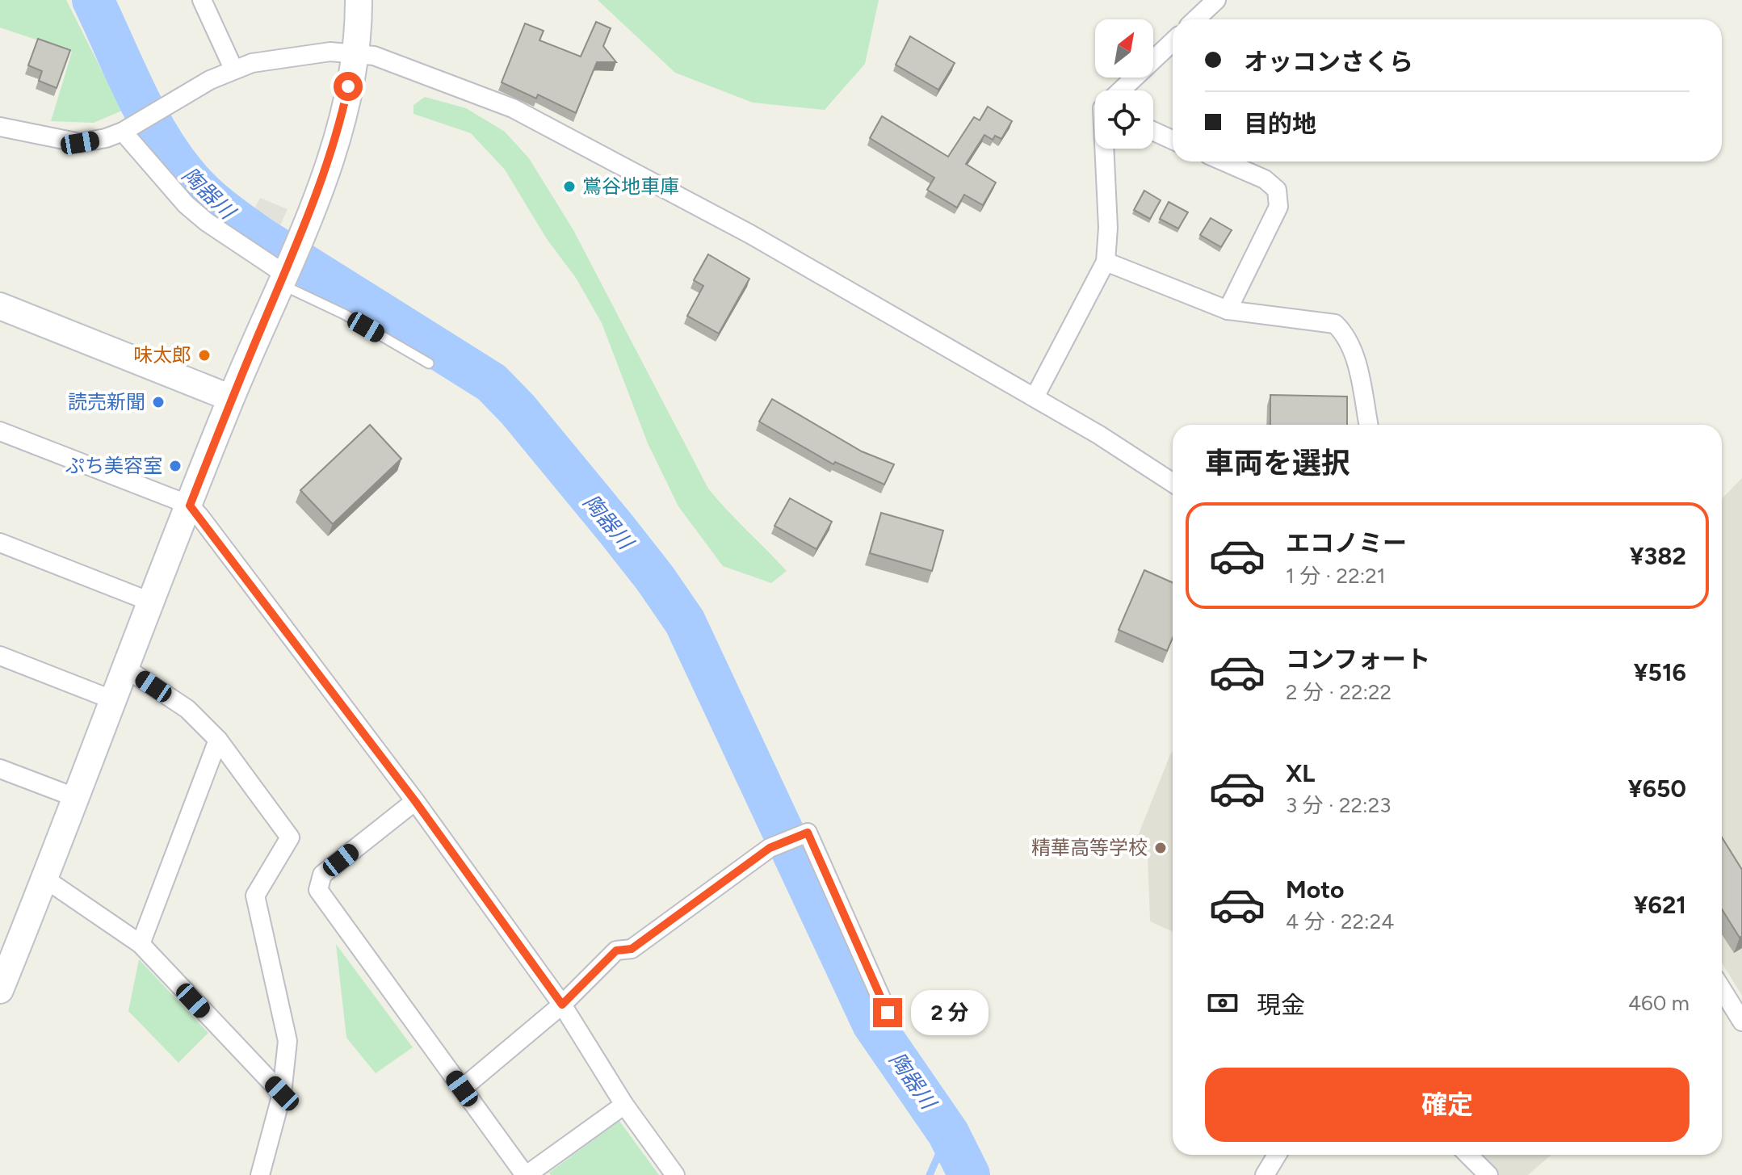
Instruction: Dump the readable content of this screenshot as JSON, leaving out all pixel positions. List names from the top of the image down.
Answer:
{
  "water": ["陶器川"],
  "places": [
    "鴬谷地車庫",
    "味太郎",
    "読売新聞",
    "ぷち美容室",
    "精華高等学校"
  ],
  "north": "top right",
  "page": {
    "banner": ["オッコンさくら", "目的地"],
    "heading": "車両を選択",
    "list": [
      {
        "name": "エコノミー",
        "note": "1 分 · 22:21",
        "value": "¥382"
      },
      {
        "name": "コンフォート",
        "note": "2 分 · 22:22",
        "value": "¥516"
      },
      {
        "name": "XL",
        "note": "3 分 · 22:23",
        "value": "¥650"
      },
      {
        "name": "Moto",
        "note": "4 分 · 22:24",
        "value": "¥621"
      }
    ],
    "pay": ["現金", "460 m"],
    "bubble": "2 分",
    "buttons": "確定"
  }
}
